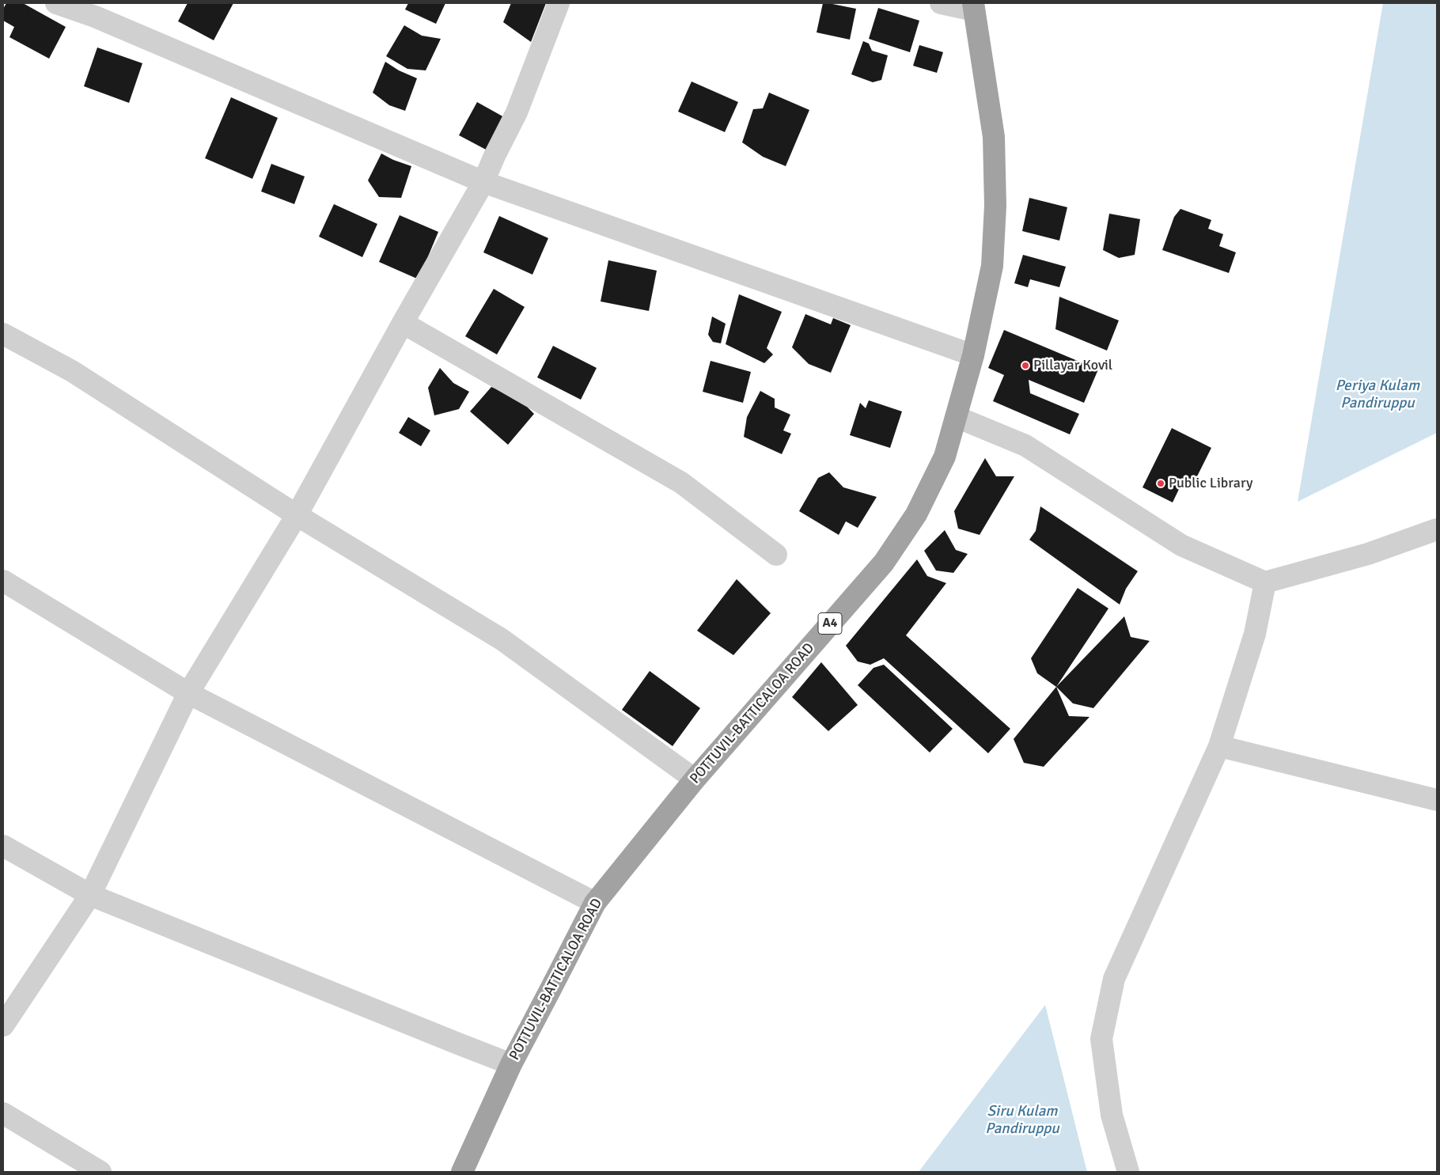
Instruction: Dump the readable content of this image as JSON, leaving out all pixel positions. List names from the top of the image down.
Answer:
{
  "streets": {
    "highway": ["A4", "POTTUVIL-BATTICALOA ROAD"]
  },
  "water": ["Periya Kulam Pandiruppu", "Siru Kulam Pandiruppu"],
  "places": ["Pillayar Kovil", "Public Library"]
}
